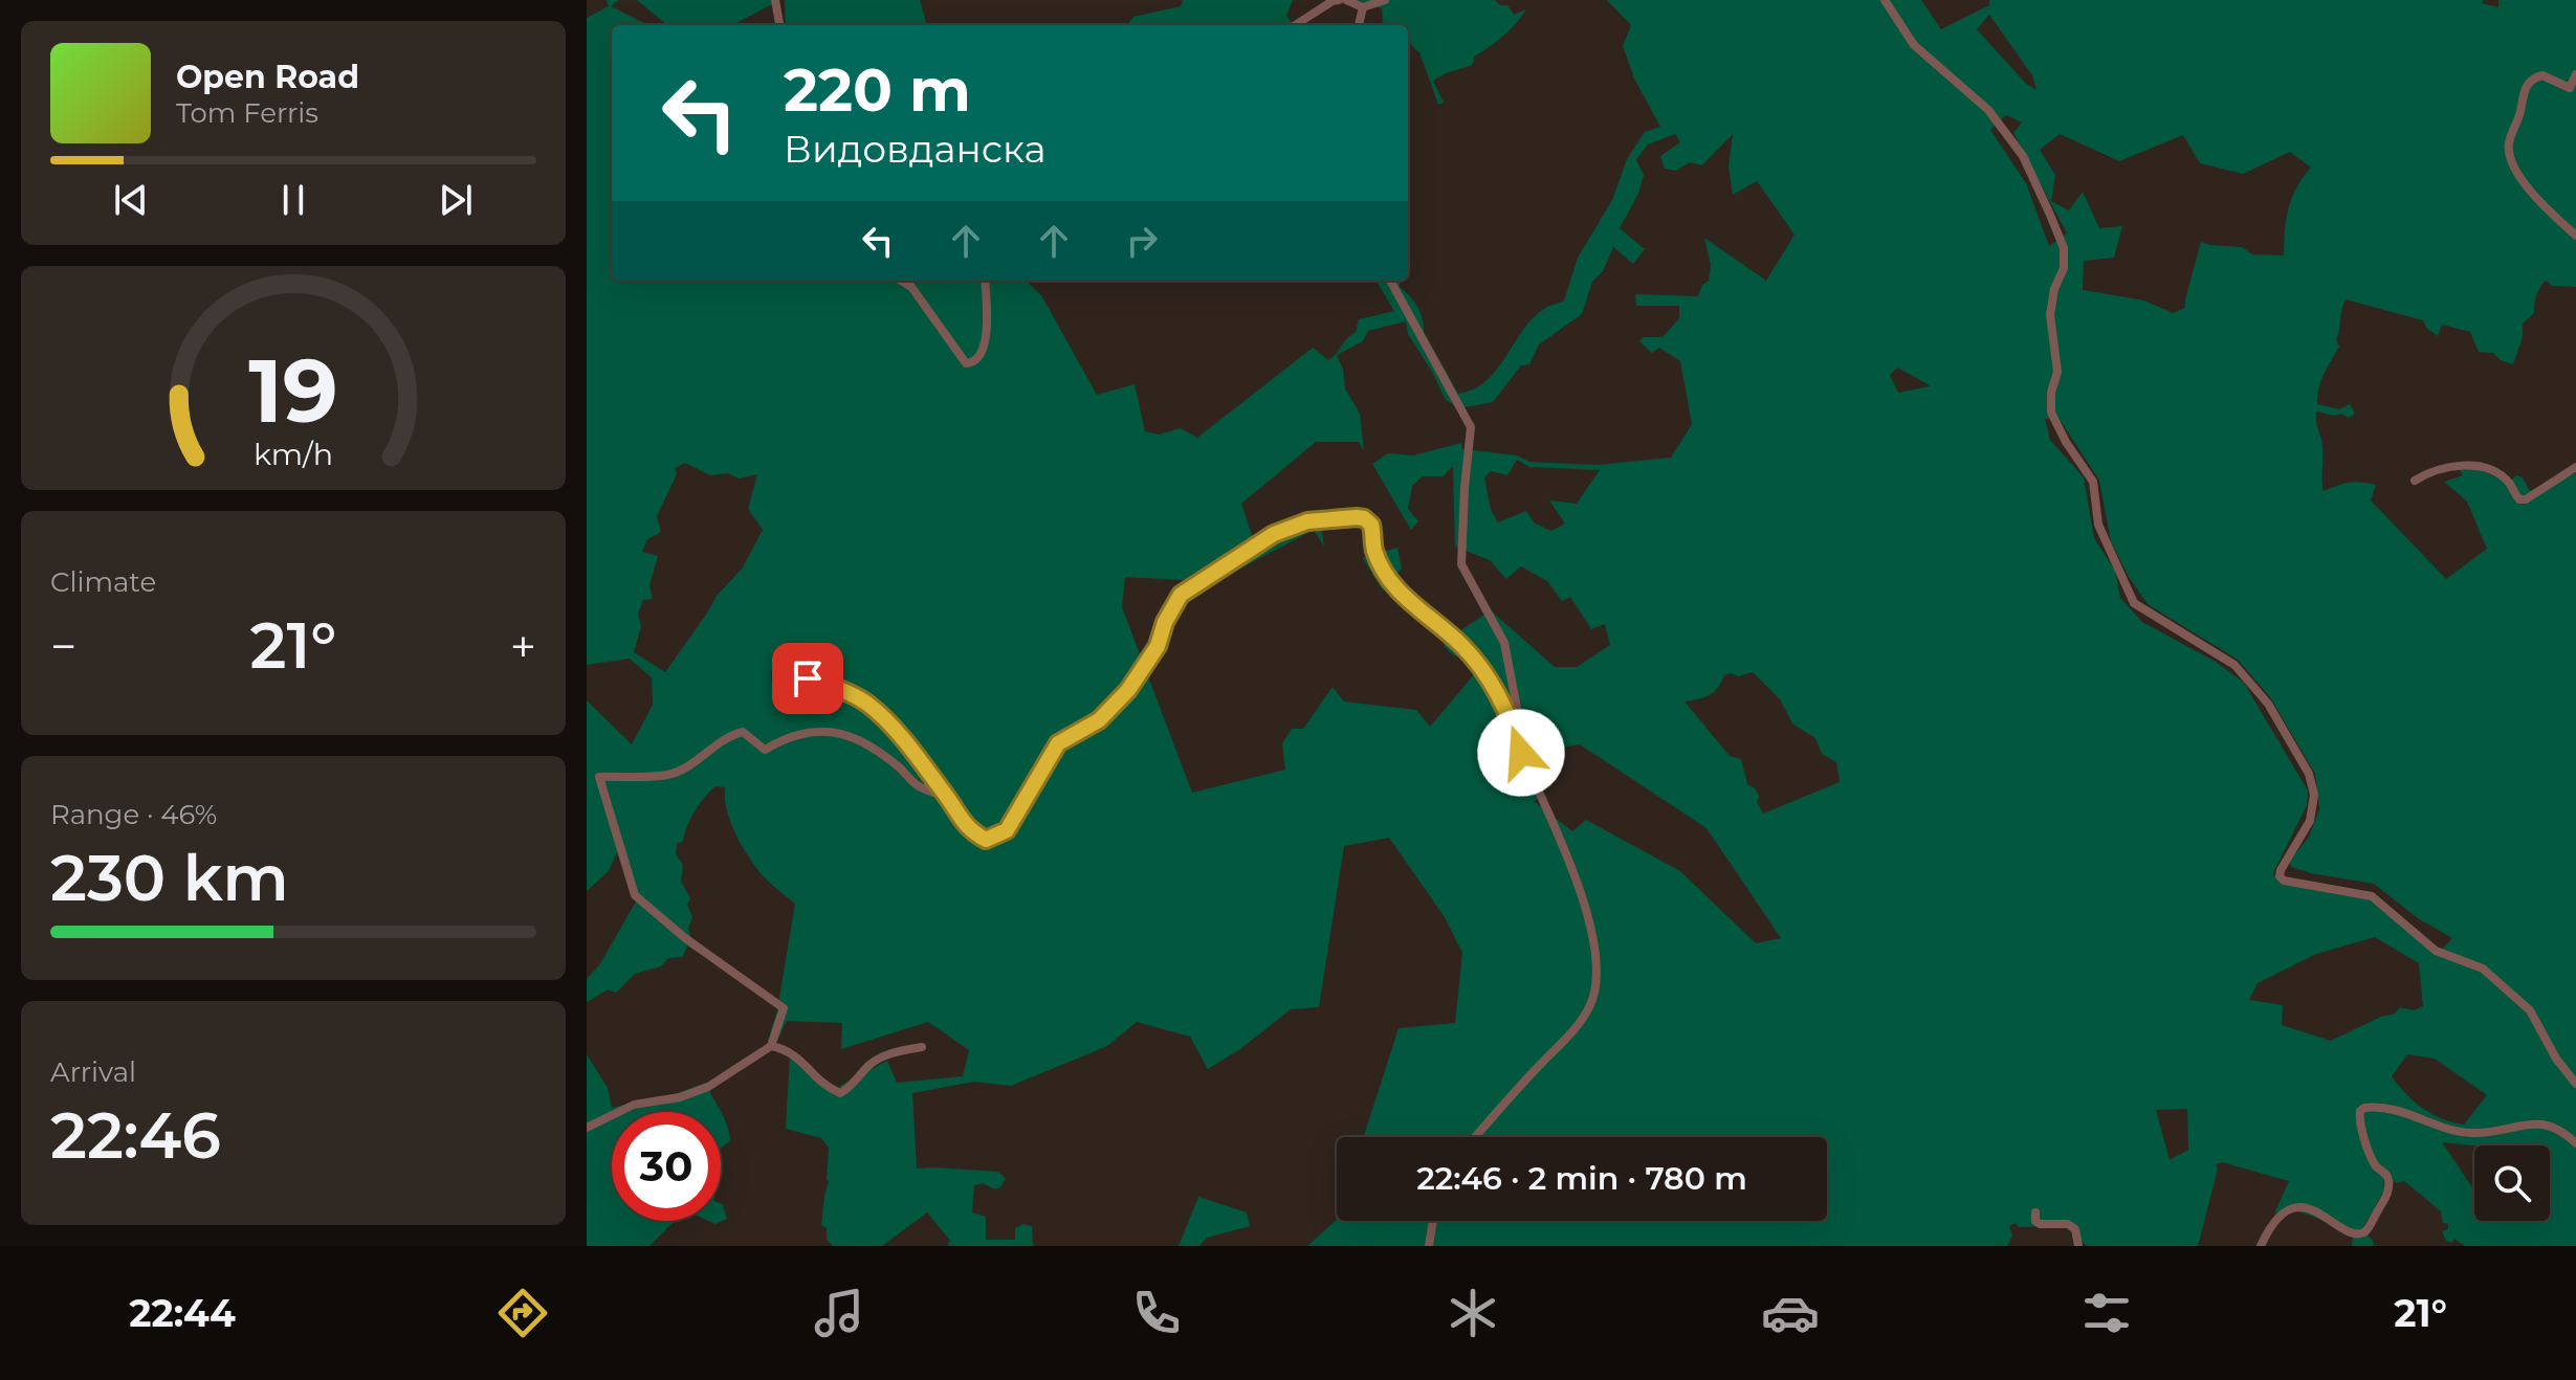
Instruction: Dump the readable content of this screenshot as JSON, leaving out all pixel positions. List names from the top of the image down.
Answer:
{
  "page": {
    "turn": ["220 m", "Видовданска"],
    "song": ["Open Road", "Tom Ferris"],
    "tile": [
      "Climate",
      ["Range · 46%", "230 km"],
      ["Arrival", "22:46"]
    ],
    "heat": ["−", "21°", "+"],
    "limit": "30",
    "trip": "22:46 · 2 min · 780 m",
    "tabs": ["22:44", "21°"],
    "gauge": ["19", "km/h"]
  }
}
